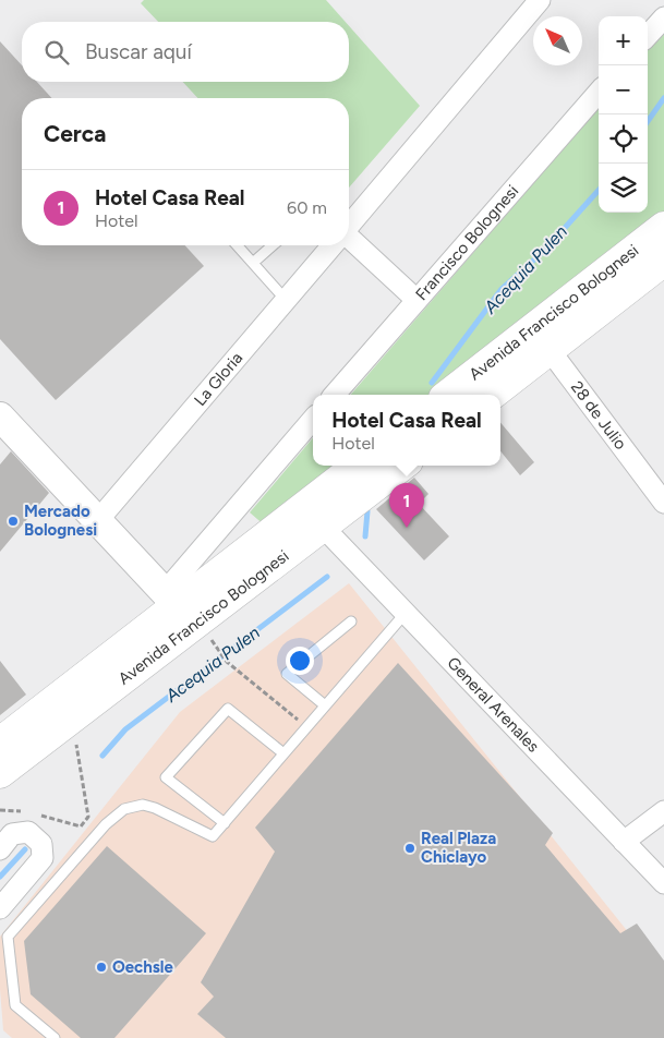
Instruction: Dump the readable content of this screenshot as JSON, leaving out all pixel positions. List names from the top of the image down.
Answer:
{
  "streets": {
    "main road": ["Avenida Francisco Bolognesi"],
    "street": [
      "Francisco Bolognesi",
      "La Gloria",
      "28 de Julio",
      "General Arenales"
    ]
  },
  "crossings": [
    ["Avenida Francisco Bolognesi", "28 de Julio"],
    ["Avenida Francisco Bolognesi", "General Arenales"]
  ],
  "water": ["Acequia Pulen"],
  "places": ["Mercado Bolognesi", "Real Plaza Chiclayo", "Oechsle"],
  "north": "top left",
  "page": {
    "map_buttons": ["+", "−"],
    "search": "Buscar aquí",
    "heading": "Cerca",
    "list": [
      {
        "mark": "1",
        "name": "Hotel Casa Real",
        "note": "Hotel",
        "value": "60 m"
      }
    ],
    "popup": ["Hotel Casa Real", "Hotel"],
    "pins": "1"
  }
}
